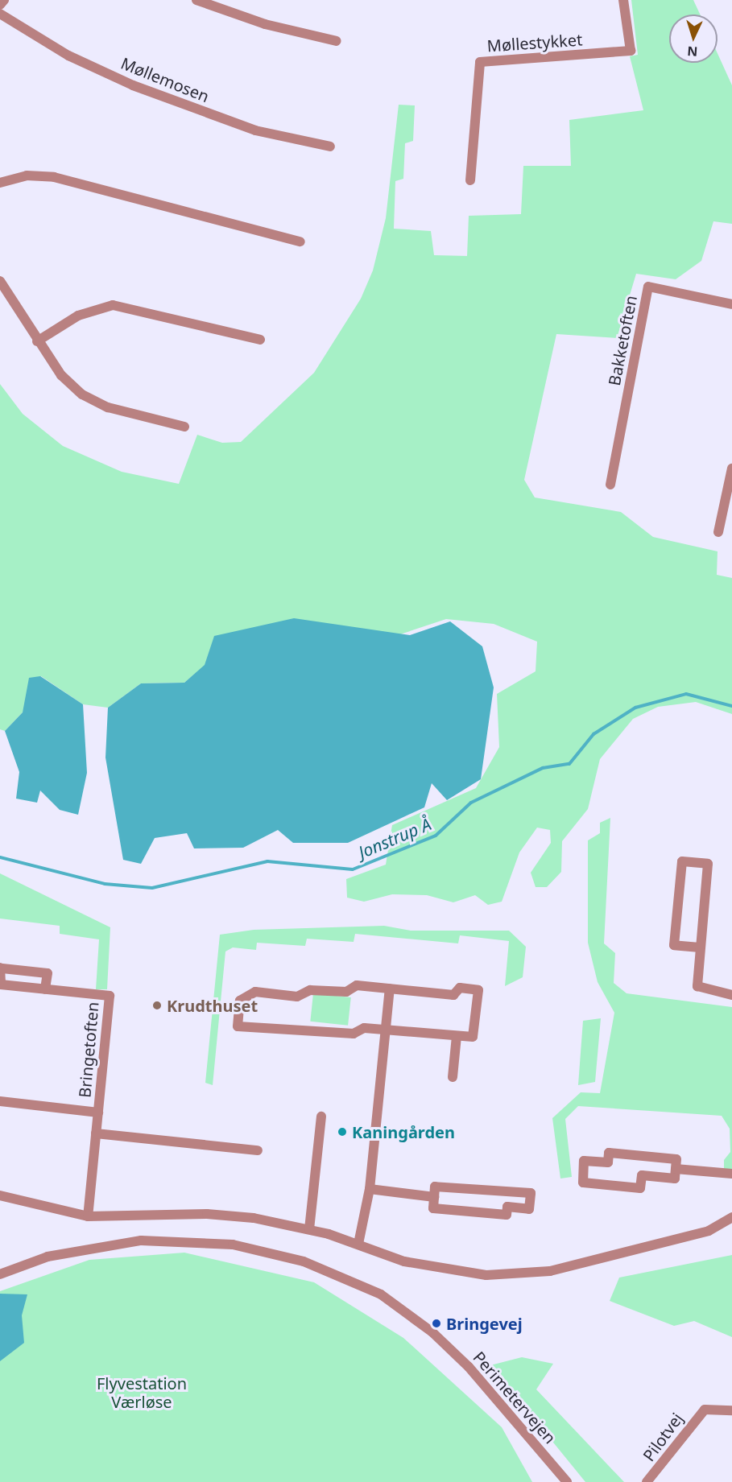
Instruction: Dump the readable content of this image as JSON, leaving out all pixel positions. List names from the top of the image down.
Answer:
{
  "streets": {
    "street": [
      "Møllestykket",
      "Møllemosen",
      "Bakketoften",
      "Bringetoften",
      "Perimetervejen",
      "Pilotvej"
    ]
  },
  "water": ["Jonstrup Å"],
  "parks": ["Flyvestation Værløse"],
  "places": ["Krudthuset", "Kaningården", "Bringevej"],
  "north": "bottom"
}
